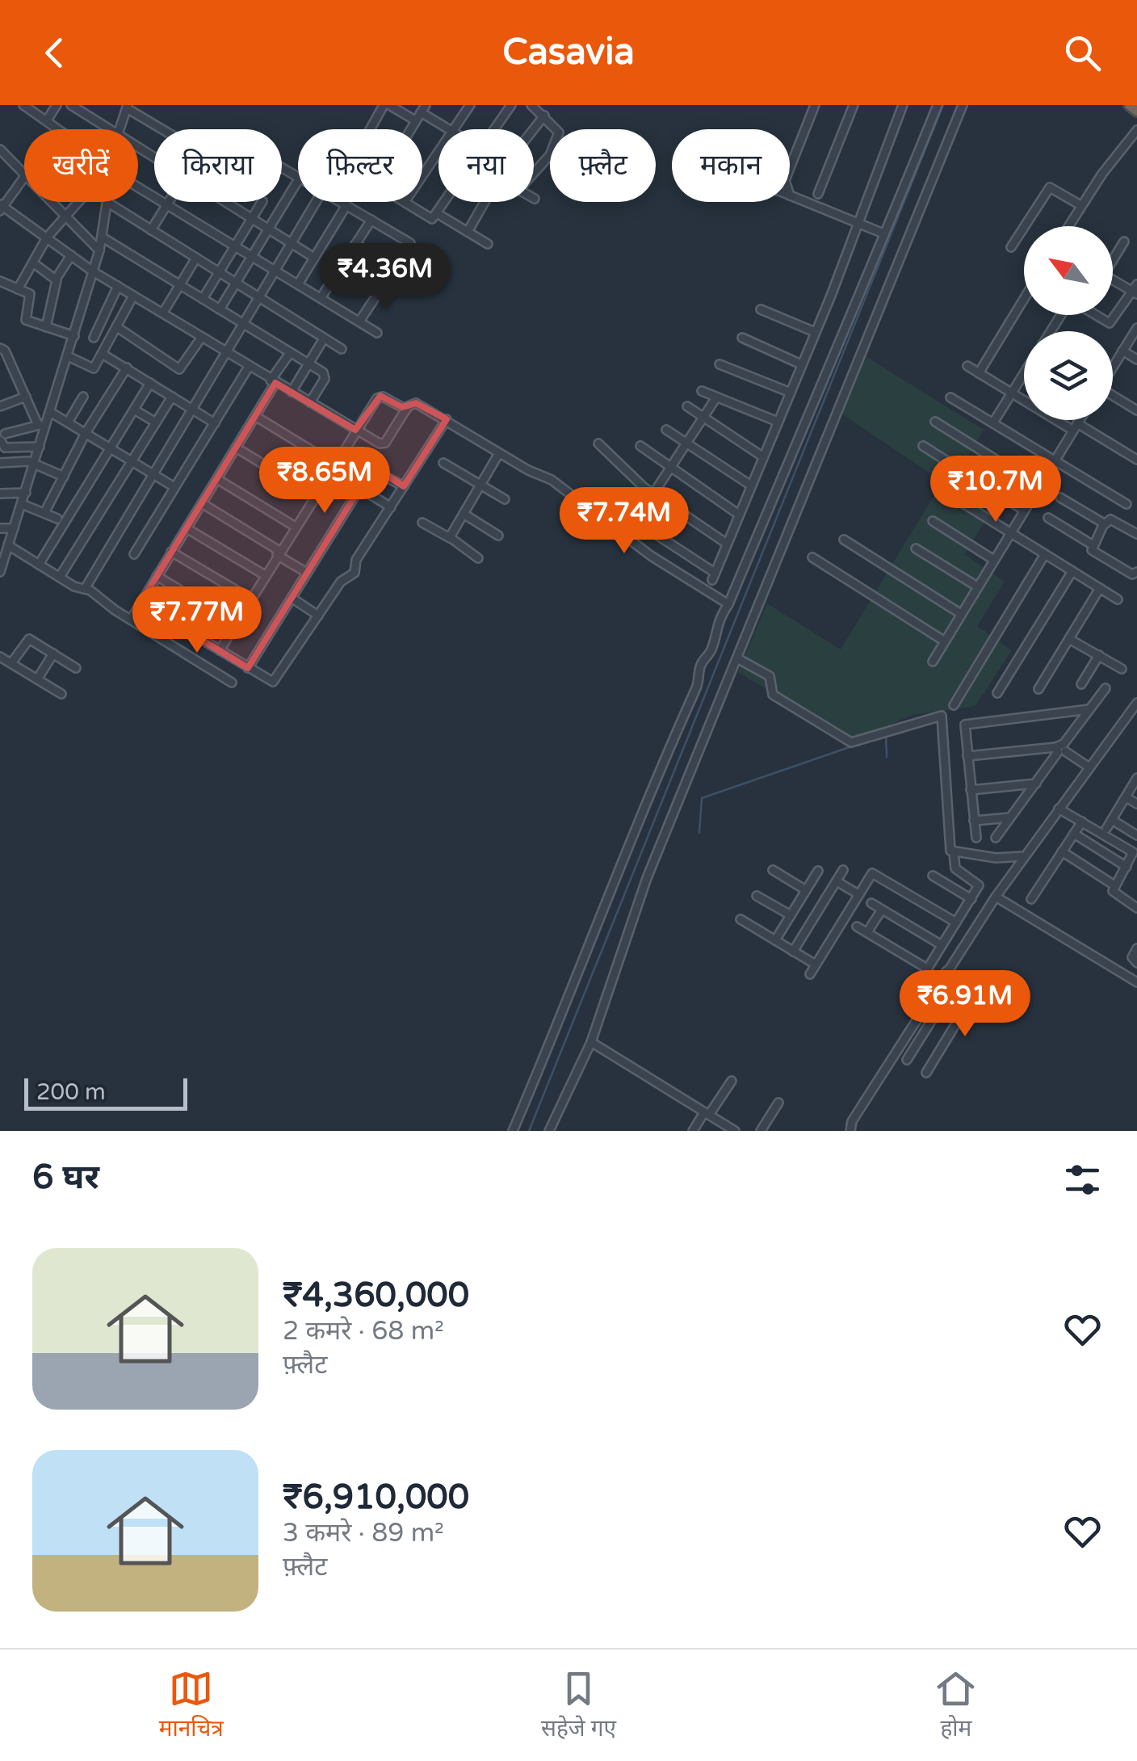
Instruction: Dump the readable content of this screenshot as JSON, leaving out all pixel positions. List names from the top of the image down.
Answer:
{
  "scale_bar": "200 m",
  "north": "top left",
  "page": {
    "header": "Casavia",
    "chip": [
      "खरीदें",
      "किराया",
      "फ़िल्टर",
      "नया",
      "फ़्लैट",
      "मकान"
    ],
    "price": [
      "₹4.36M",
      "₹8.65M",
      "₹10.7M",
      "₹7.74M",
      "₹7.77M",
      "₹6.91M"
    ],
    "scale": "200 m",
    "heading": "6 घर",
    "list": [
      {
        "name": "₹4,360,000",
        "note": "2 कमरे · 68 m² · फ़्लैट"
      },
      {
        "name": "₹6,910,000",
        "note": "3 कमरे · 89 m² · फ़्लैट"
      }
    ],
    "tabs": ["मानचित्र", "सहेजे गए", "होम"]
  }
}
